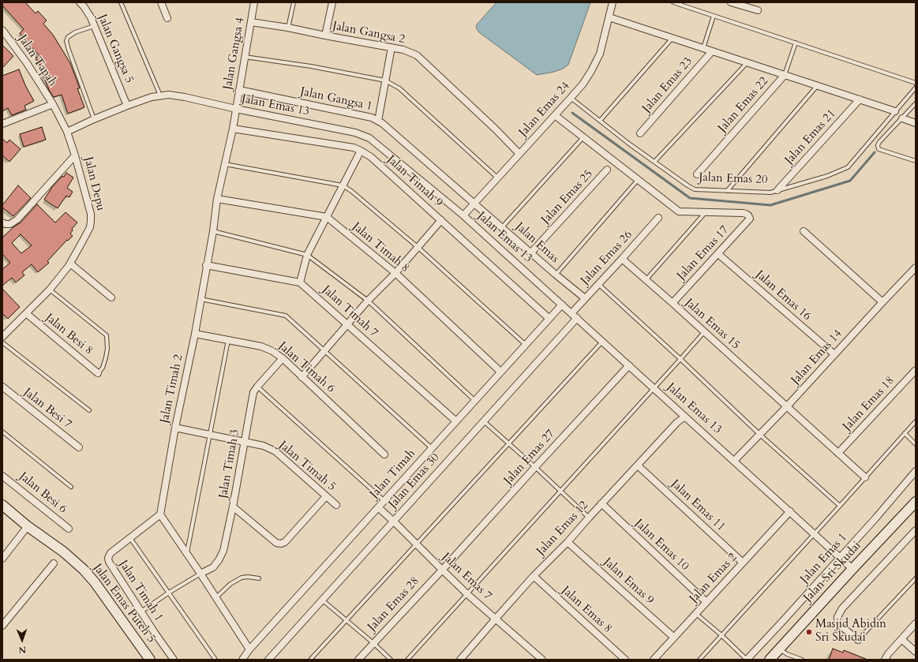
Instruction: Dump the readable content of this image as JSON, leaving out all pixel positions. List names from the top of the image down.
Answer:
{
  "streets": {
    "street": [
      "Jalan Gangsa 2",
      "Jalan Gangsa 5",
      "Jalan Gangsa 4",
      "Jalan Tapah",
      "Jalan Emas 23",
      "Jalan Gangsa 1",
      "Jalan Emas 22",
      "Jalan Emas 13",
      "Jalan Emas 24",
      "Jalan Emas 21",
      "Jalan Timah 9",
      "Jalan Depu",
      "Jalan Emas 25",
      "Jalan Emas",
      "Jalan Timah 8",
      "Jalan Emas 17",
      "Jalan Emas 26",
      "Jalan Emas 16",
      "Jalan Timah 7",
      "Jalan Emas 15",
      "Jalan Besi 8",
      "Jalan Emas 14",
      "Jalan Timah 6",
      "Jalan Timah 2",
      "Jalan Emas 18",
      "Jalan Besi 7",
      "Jalan Emas 27",
      "Jalan Timah 3",
      "Jalan Timah 5",
      "Jalan Timah",
      "Jalan Emas 30",
      "Jalan Besi 6",
      "Jalan Emas 11",
      "Jalan Emas 12",
      "Jalan Emas 10",
      "Jalan Emas 1",
      "Jalan Sri Skudai",
      "Jalan Emas 7",
      "Jalan Emas 2",
      "Jalan Emas 9",
      "Jalan Timah 1",
      "Jalan Emas Puteh 5",
      "Jalan Emas 28",
      "Jalan Emas 8"
    ],
    "lane": ["Jalan Emas 20"]
  },
  "crossings": [
    ["Jalan Gangsa 2", "Jalan Gangsa 4"],
    ["Jalan Gangsa 2", "Jalan Emas 24"],
    ["Jalan Gangsa 5", "Jalan Emas 13"],
    ["Jalan Gangsa 4", "Jalan Gangsa 1"],
    ["Jalan Gangsa 4", "Jalan Emas 13"],
    ["Jalan Gangsa 4", "Jalan Timah 2"],
    ["Jalan Tapah", "Jalan Depu"],
    ["Jalan Gangsa 1", "Jalan Emas 24"],
    ["Jalan Gangsa 1", "Jalan Emas"],
    ["Jalan Emas 13", "Jalan Emas 24"],
    ["Jalan Emas 13", "Jalan Depu"],
    ["Jalan Emas 13", "Jalan Emas 26"],
    ["Jalan Emas 13", "Jalan Emas 14"],
    ["Jalan Emas 13", "Jalan Timah 2"],
    ["Jalan Emas 13", "Jalan Emas 27"],
    ["Jalan Emas 13", "Jalan Timah"],
    ["Jalan Emas 13", "Jalan Emas 30"],
    ["Jalan Emas 13", "Jalan Emas 12"],
    ["Jalan Emas 13", "Jalan Emas 1"],
    ["Jalan Emas 13", "Jalan Sri Skudai"],
    ["Jalan Emas 13", "Jalan Emas 2"],
    ["Jalan Emas 24", "Jalan Emas 20"],
    ["Jalan Emas 24", "Jalan Emas"],
    ["Jalan Emas 21", "Jalan Emas 20"],
    ["Jalan Timah 9", "Jalan Timah 2"],
    ["Jalan Timah 9", "Jalan Timah"],
    ["Jalan Depu", "Jalan Besi 8"],
    ["Jalan Emas 25", "Jalan Emas"],
    ["Jalan Emas", "Jalan Emas 26"],
    ["Jalan Timah 8", "Jalan Timah 2"],
    ["Jalan Timah 8", "Jalan Timah"],
    ["Jalan Emas 17", "Jalan Emas 16"],
    ["Jalan Emas 17", "Jalan Emas 15"],
    ["Jalan Emas 26", "Jalan Emas 15"],
    ["Jalan Emas 16", "Jalan Emas 14"],
    ["Jalan Timah 7", "Jalan Timah"],
    ["Jalan Emas 15", "Jalan Emas 14"],
    ["Jalan Timah 6", "Jalan Timah 2"],
    ["Jalan Timah 6", "Jalan Timah 3"],
    ["Jalan Timah 2", "Jalan Timah 5"],
    ["Jalan Timah 2", "Jalan Timah 1"],
    ["Jalan Emas 27", "Jalan Emas 7"],
    ["Jalan Emas 27", "Jalan Emas 28"],
    ["Jalan Timah 3", "Jalan Timah 5"],
    ["Jalan Timah", "Jalan Emas 7"],
    ["Jalan Emas 30", "Jalan Emas 7"],
    ["Jalan Emas 11", "Jalan Emas 12"],
    ["Jalan Emas 11", "Jalan Emas 2"],
    ["Jalan Emas 12", "Jalan Emas 10"],
    ["Jalan Emas 12", "Jalan Emas 7"],
    ["Jalan Emas 12", "Jalan Emas 9"],
    ["Jalan Emas 12", "Jalan Emas 8"],
    ["Jalan Emas 10", "Jalan Emas 2"],
    ["Jalan Emas 7", "Jalan Emas 28"],
    ["Jalan Emas 2", "Jalan Emas 9"]
  ],
  "places": ["Masjid Abidin Sri Skudai"],
  "north": "bottom"
}
